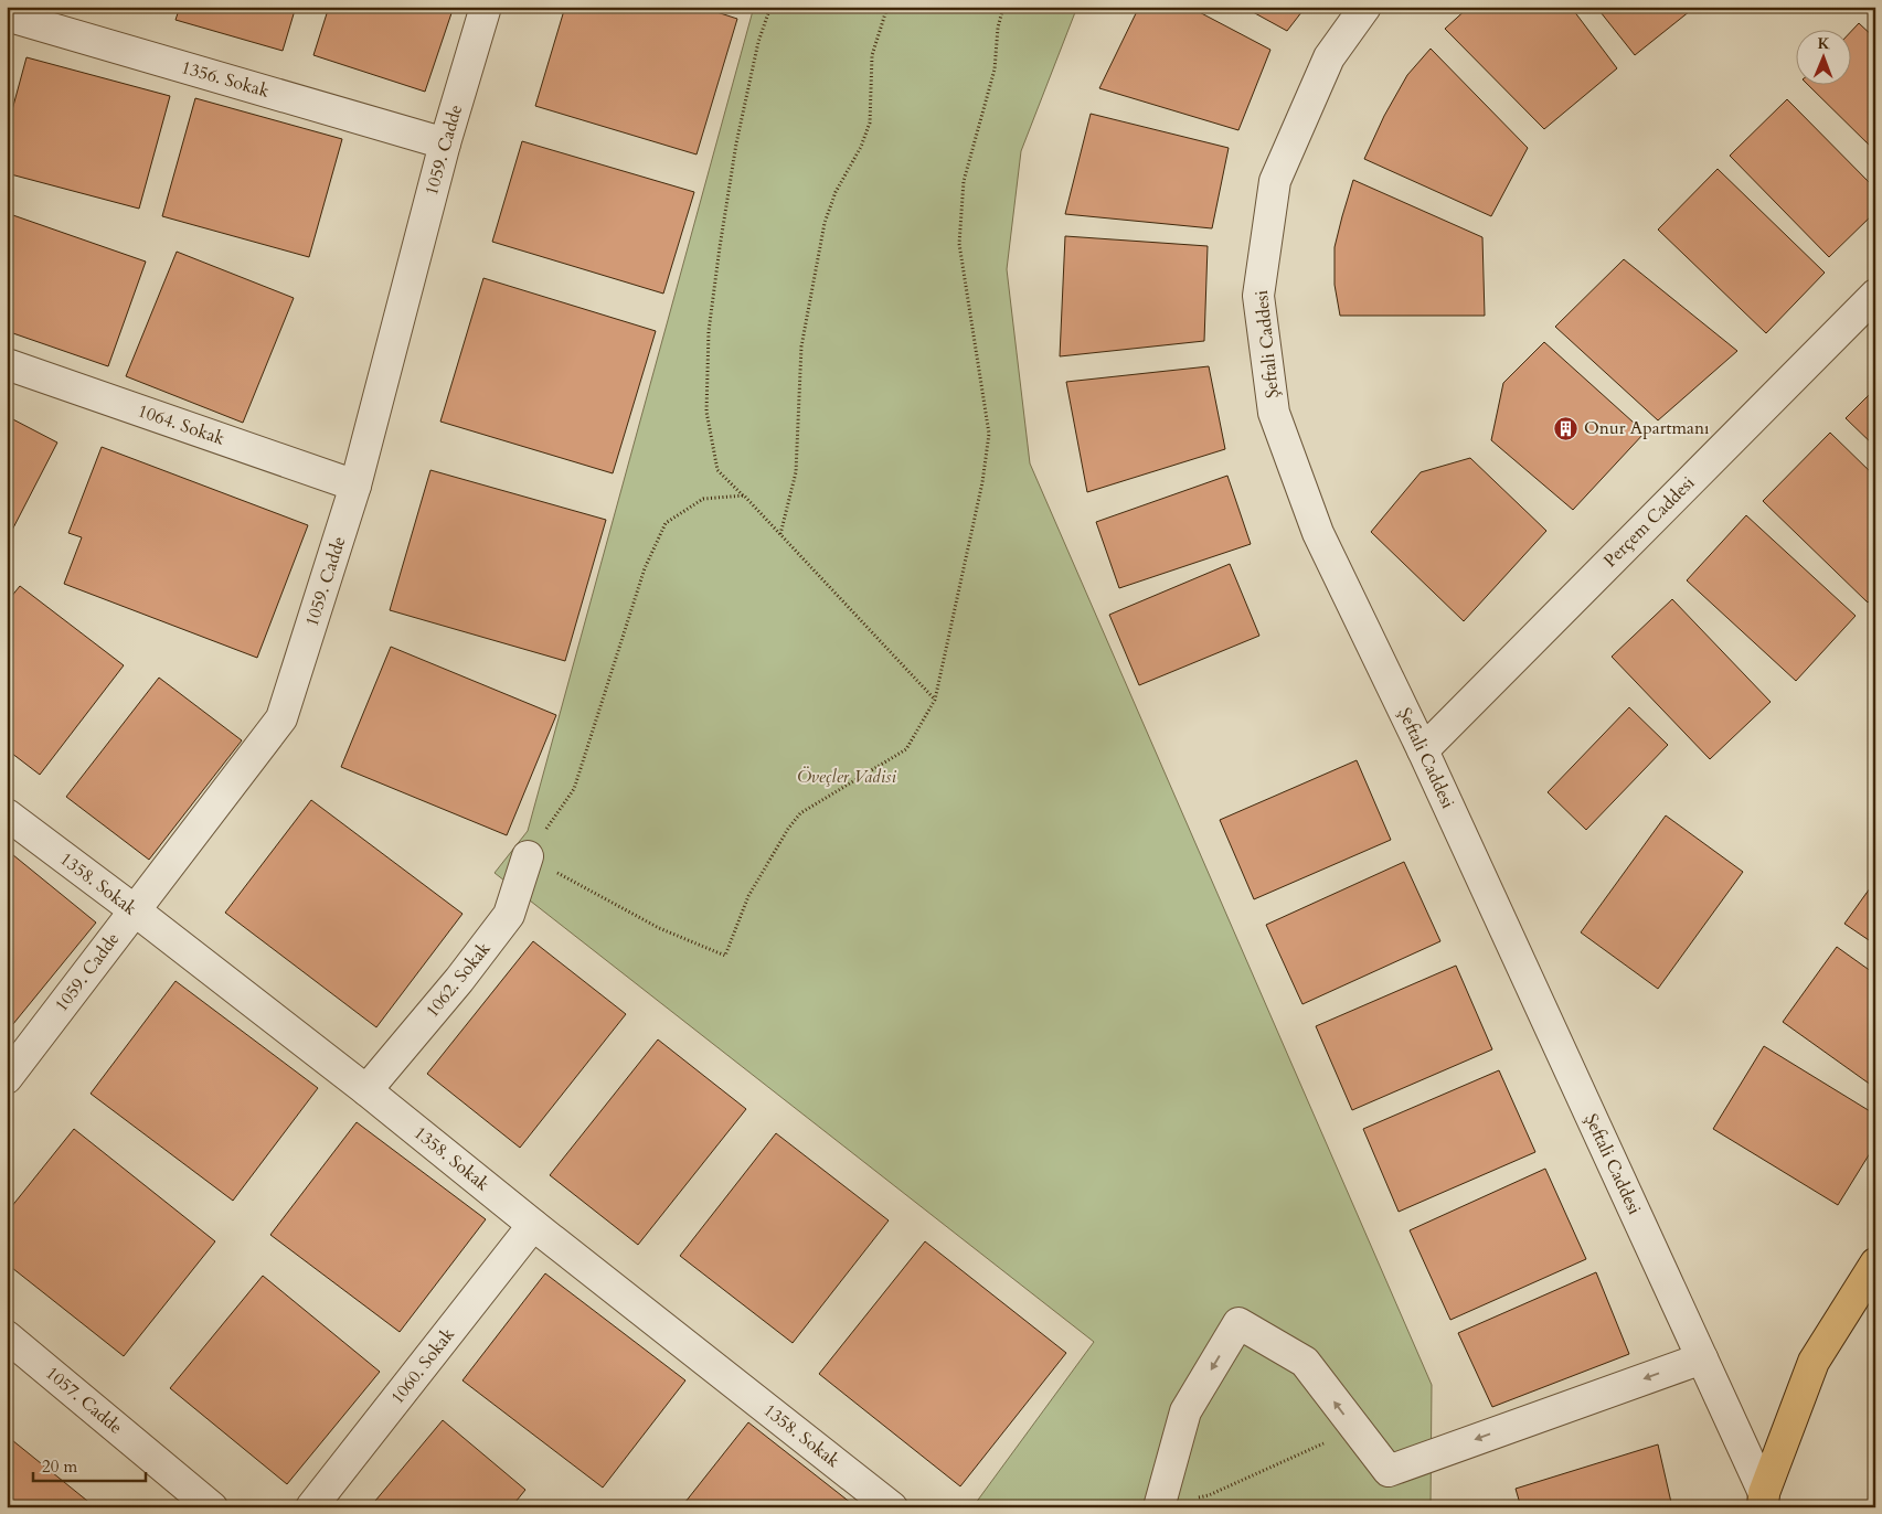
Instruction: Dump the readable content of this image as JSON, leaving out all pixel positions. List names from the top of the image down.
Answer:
{
  "streets": {
    "street": [
      "1356. Sokak",
      "1059. Cadde",
      "Şeftali Caddesi",
      "1064. Sokak",
      "Perçem Caddesi",
      "1358. Sokak",
      "1062. Sokak",
      "1060. Sokak",
      "1057. Cadde"
    ]
  },
  "crossings": [
    ["1356. Sokak", "1059. Cadde"],
    ["1059. Cadde", "1064. Sokak"],
    ["1059. Cadde", "1358. Sokak"],
    ["Şeftali Caddesi", "Perçem Caddesi"],
    ["1358. Sokak", "1062. Sokak"],
    ["1358. Sokak", "1060. Sokak"]
  ],
  "parks": ["Öveçler Vadisi"],
  "places": {
    "building": ["Onur Apartmanı"]
  },
  "scale_bar": "20 m",
  "north": "top"
}
